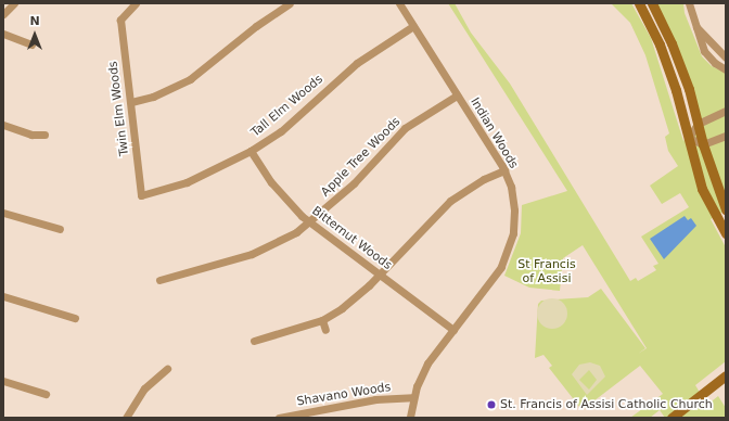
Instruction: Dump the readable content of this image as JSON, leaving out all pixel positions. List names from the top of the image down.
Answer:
{
  "streets": {
    "street": [
      "Tall Elm Woods",
      "Twin Elm Woods",
      "Indian Woods",
      "Apple Tree Woods",
      "Bitternut Woods",
      "Shavano Woods"
    ]
  },
  "crossings": [
    ["Tall Elm Woods", "Twin Elm Woods"],
    ["Tall Elm Woods", "Indian Woods"],
    ["Tall Elm Woods", "Bitternut Woods"],
    ["Indian Woods", "Apple Tree Woods"],
    ["Indian Woods", "Bitternut Woods"],
    ["Indian Woods", "Shavano Woods"],
    ["Apple Tree Woods", "Bitternut Woods"]
  ],
  "parks": ["St Francis of Assisi"],
  "places": ["St. Francis of Assisi Catholic Church"],
  "north": "top"
}
